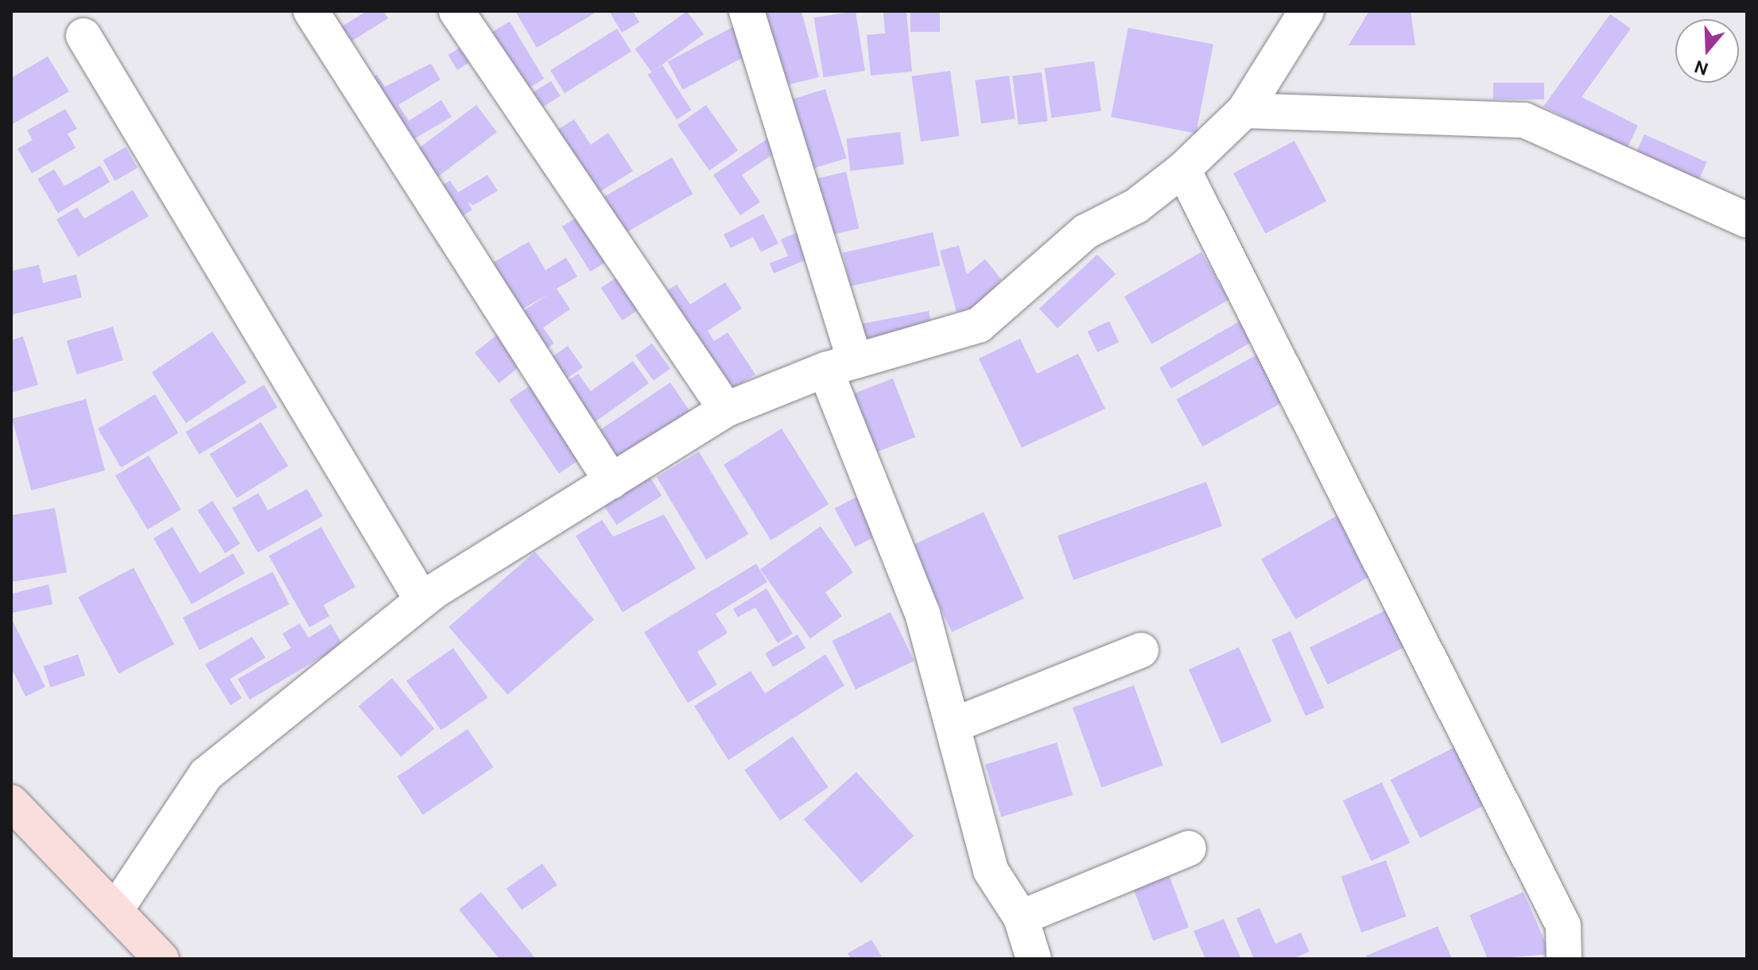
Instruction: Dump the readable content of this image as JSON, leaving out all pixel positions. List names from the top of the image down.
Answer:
{
  "north": "bottom"
}
